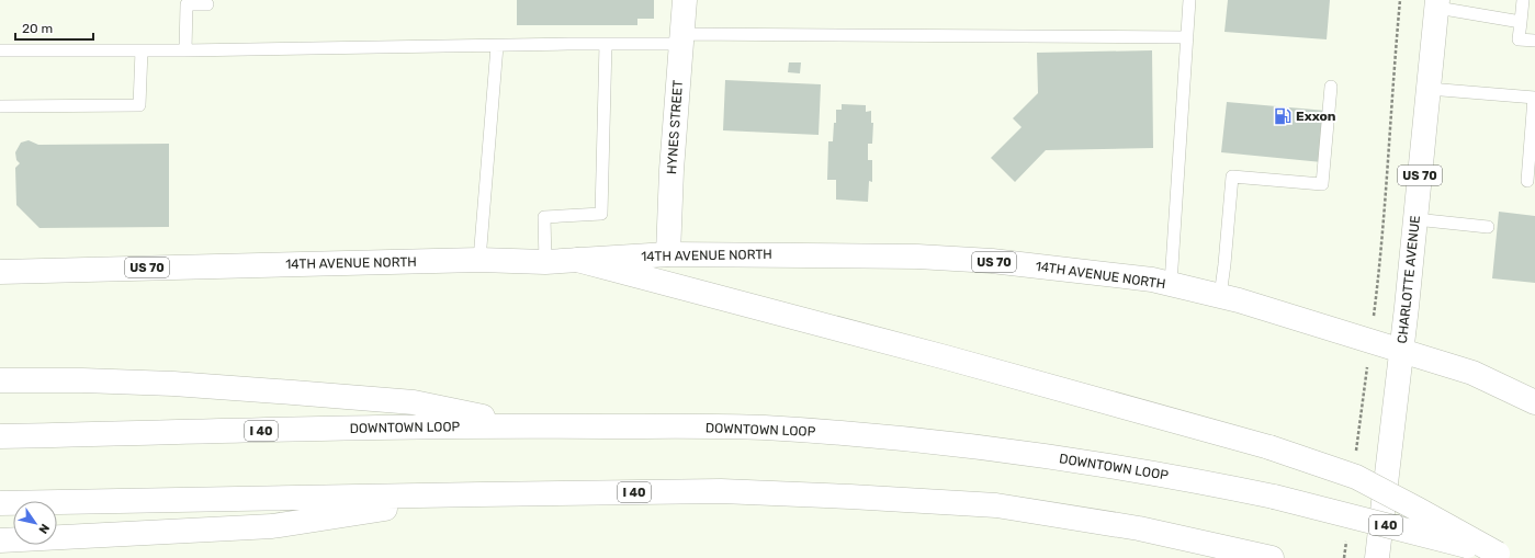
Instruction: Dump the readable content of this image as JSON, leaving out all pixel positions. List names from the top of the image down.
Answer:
{
  "streets": {
    "main road": [
      "HYNES STREET",
      "US 70",
      "14TH AVENUE NORTH",
      "CHARLOTTE AVENUE",
      "DOWNTOWN LOOP",
      "I 40"
    ]
  },
  "crossings": [
    ["HYNES STREET", "14TH AVENUE NORTH"],
    ["14TH AVENUE NORTH", "CHARLOTTE AVENUE"]
  ],
  "places": {
    "fuel station": ["Exxon"]
  },
  "scale_bar": "20 m",
  "north": "bottom right"
}
